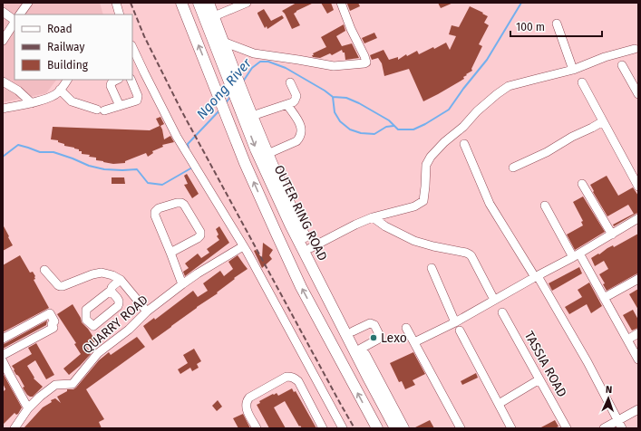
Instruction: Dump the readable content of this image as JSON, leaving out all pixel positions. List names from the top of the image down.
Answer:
{
  "streets": {
    "main road": ["OUTER RING ROAD"],
    "street": ["QUARRY ROAD", "TASSIA ROAD"]
  },
  "water": ["Ngong River"],
  "places": ["Lexo"],
  "legend": ["Road", "Railway", "Building"],
  "scale_bar": "100 m",
  "north": "top"
}
